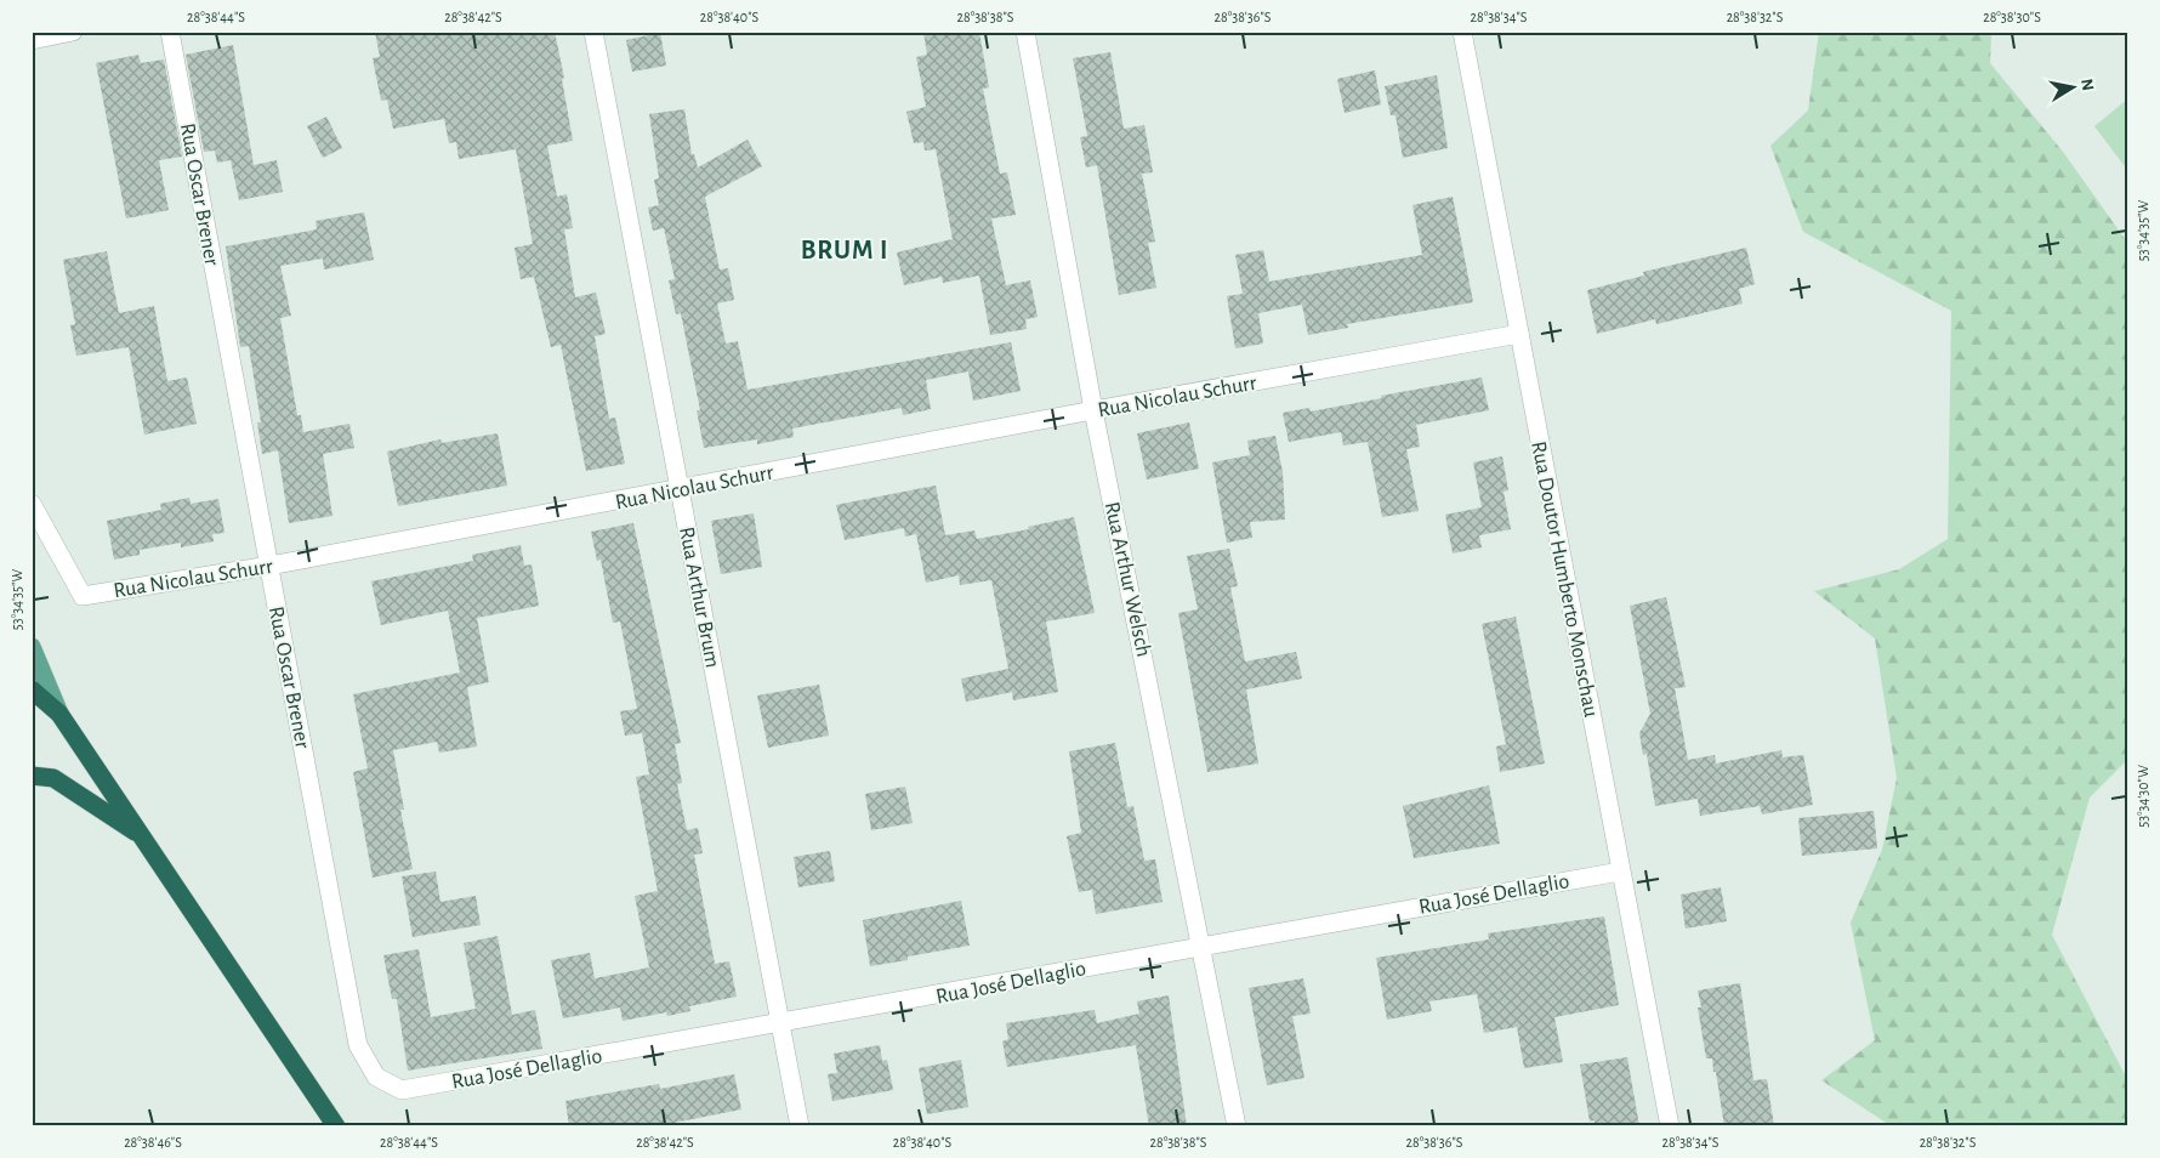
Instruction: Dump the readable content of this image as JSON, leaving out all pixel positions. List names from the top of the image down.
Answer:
{
  "streets": {
    "street": [
      "Rua Oscar Brener",
      "Rua Nicolau Schurr",
      "Rua Arthur Welsch",
      "Rua Doutor Humberto Monschau",
      "Rua Arthur Brum",
      "Rua José Dellaglio"
    ]
  },
  "crossings": [
    ["Rua Oscar Brener", "Rua Nicolau Schurr"],
    ["Rua Oscar Brener", "Rua José Dellaglio"],
    ["Rua Nicolau Schurr", "Rua Arthur Welsch"],
    ["Rua Nicolau Schurr", "Rua Doutor Humberto Monschau"],
    ["Rua Nicolau Schurr", "Rua Arthur Brum"],
    ["Rua Arthur Welsch", "Rua José Dellaglio"],
    ["Rua Doutor Humberto Monschau", "Rua José Dellaglio"],
    ["Rua Arthur Brum", "Rua José Dellaglio"]
  ],
  "districts": ["BRUM I"],
  "north": "right",
  "coordinates": [
    "28°38'44\"S",
    "28°38'42\"S",
    "28°38'40\"S",
    "28°38'38\"S",
    "28°38'36\"S",
    "28°38'34\"S",
    "28°38'32\"S",
    "28°38'30\"S",
    "53°34'35\"W",
    "53°34'30\"W",
    "28°38'46\"S"
  ]
}
